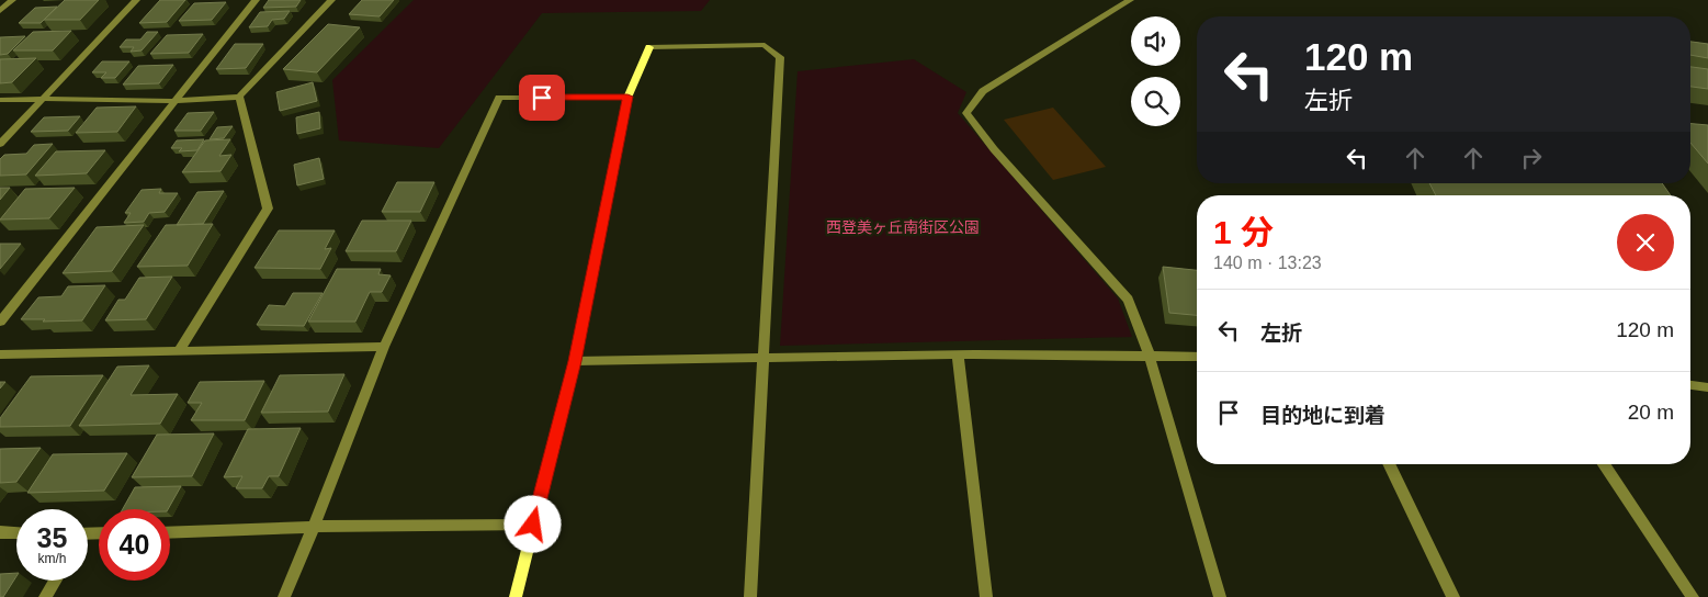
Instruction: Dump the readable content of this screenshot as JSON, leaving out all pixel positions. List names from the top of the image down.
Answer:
{
  "parks": ["西登美ヶ丘南街区公園"],
  "page": {
    "turn": ["120 m", "左折"],
    "heading": ["1 分", "140 m · 13:23"],
    "list": [
      {
        "name": "左折",
        "value": "120 m"
      },
      {
        "name": "目的地に到着",
        "value": "20 m"
      }
    ],
    "speed": "35 km/h",
    "limit": "40"
  }
}
